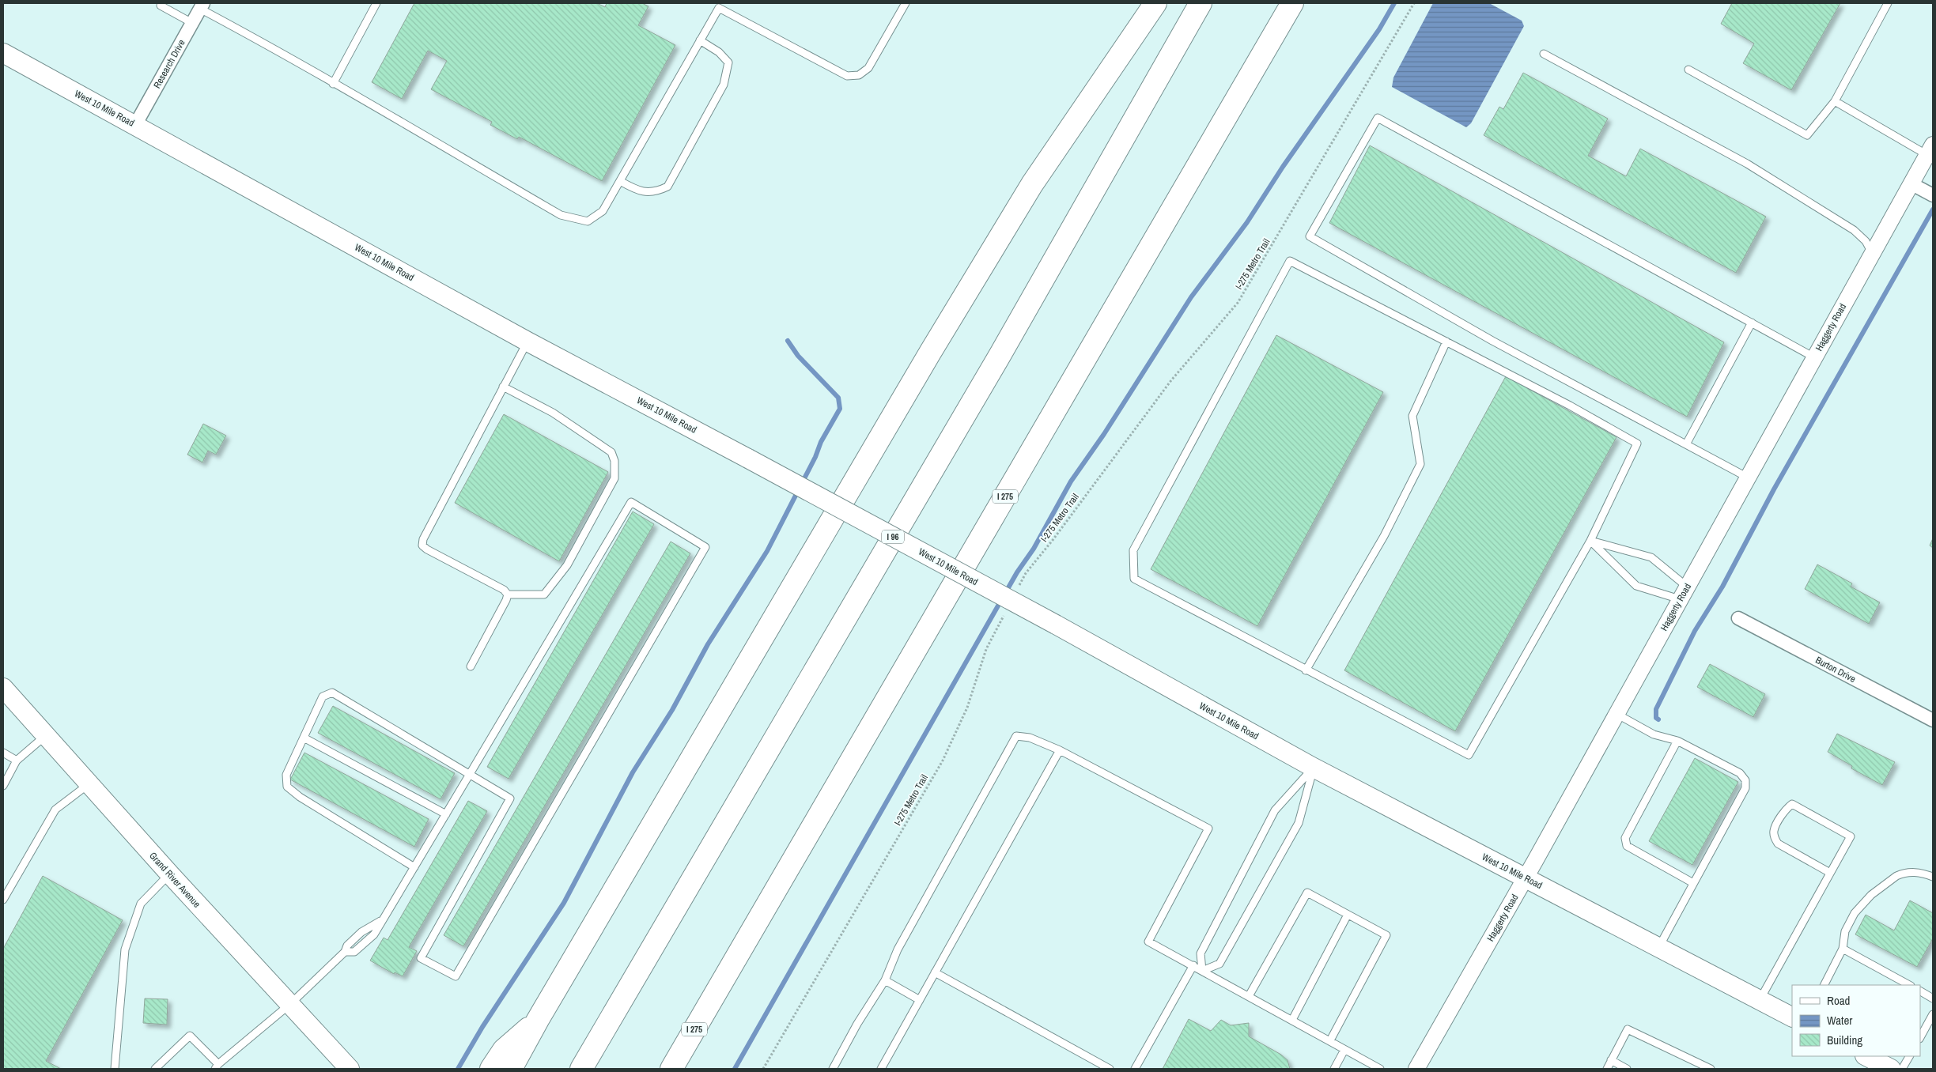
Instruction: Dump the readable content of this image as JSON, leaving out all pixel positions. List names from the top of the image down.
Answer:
{
  "streets": {
    "highway": ["I 275", "I 96"],
    "main road": ["West 10 Mile Road", "Grand River Avenue"],
    "street": ["Research Drive", "Haggerty Road", "Burton Drive"],
    "path": ["I-275 Metro Trail"]
  },
  "crossings": [
    ["Research Drive", "West 10 Mile Road"],
    ["West 10 Mile Road", "Haggerty Road"]
  ],
  "legend": ["Road", "Water", "Building"]
}
